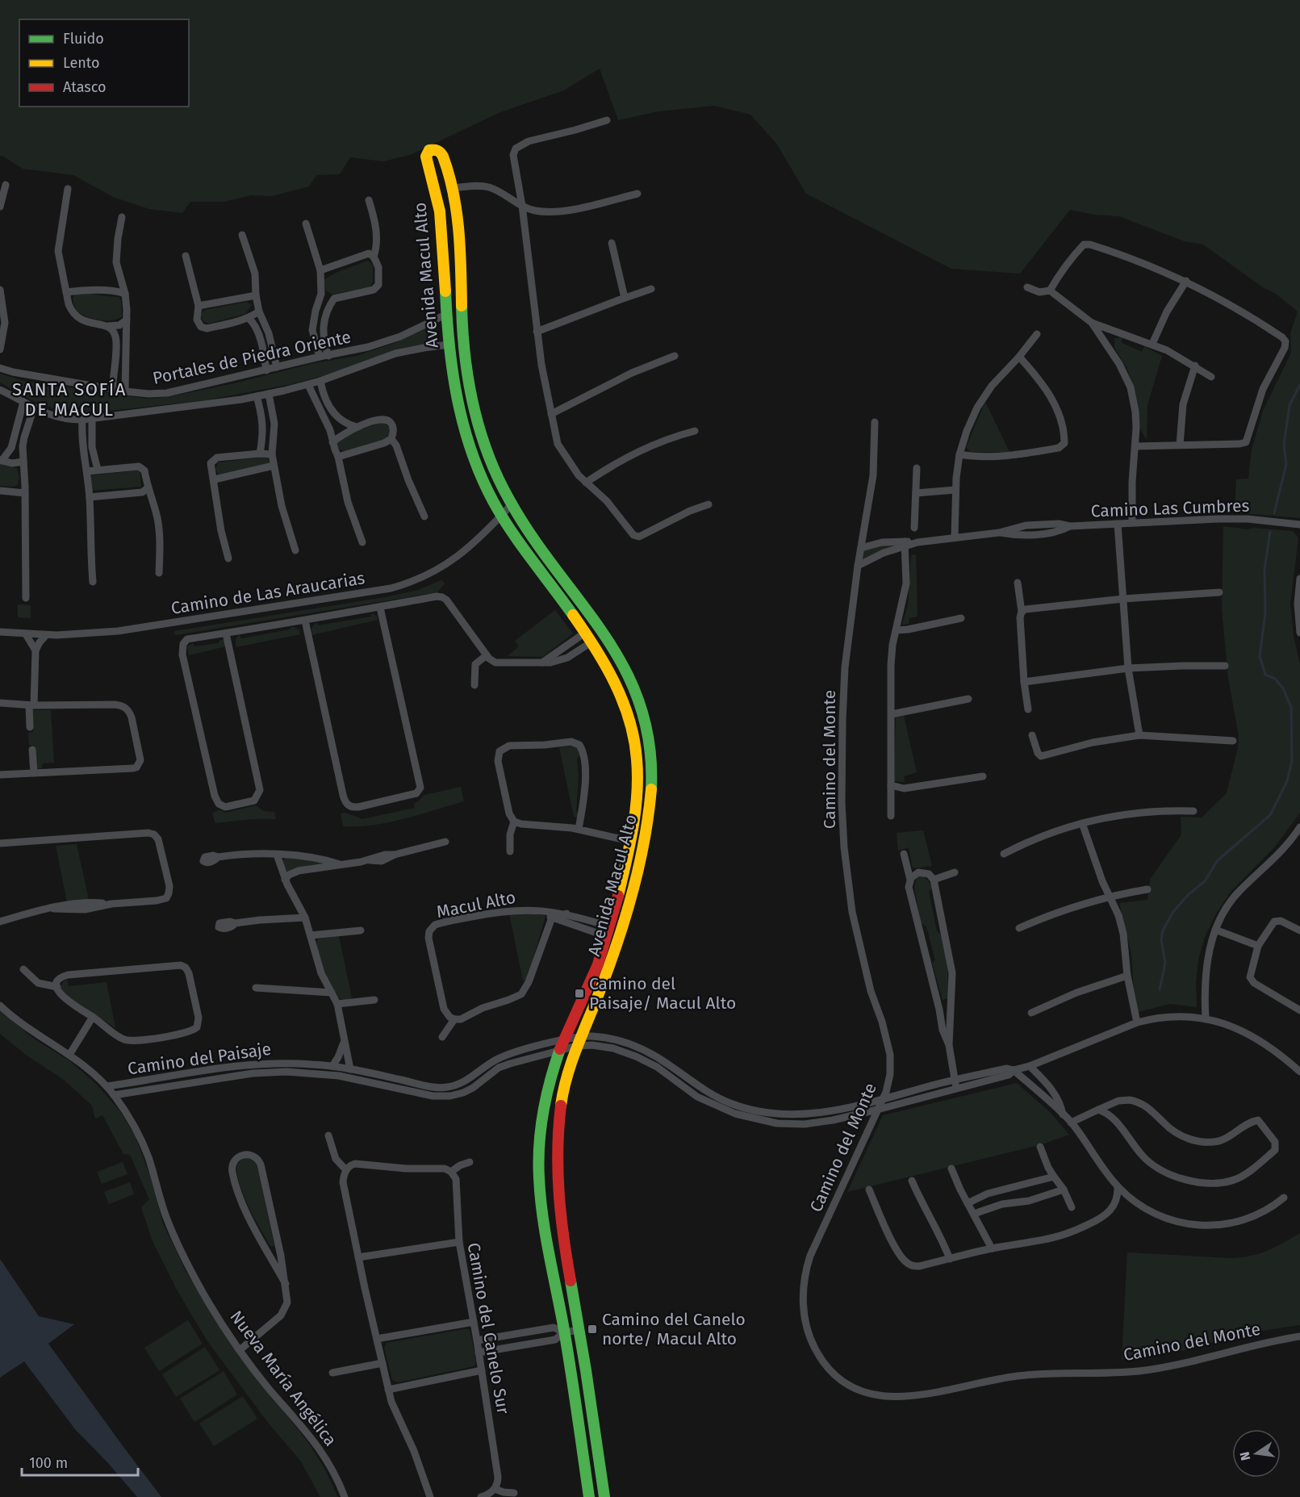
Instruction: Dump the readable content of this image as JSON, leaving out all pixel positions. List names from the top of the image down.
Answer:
{
  "streets": {
    "street": [
      "Avenida Macul Alto",
      "Portales de Piedra Oriente",
      "Camino Las Cumbres",
      "Camino de Las Araucarias",
      "Camino del Monte",
      "Macul Alto",
      "Camino del Paisaje",
      "Camino del Canelo Sur",
      "Nueva María Angélica"
    ]
  },
  "crossings": [
    ["Avenida Macul Alto", "Portales de Piedra Oriente"],
    ["Avenida Macul Alto", "Camino de Las Araucarias"],
    ["Avenida Macul Alto", "Macul Alto"],
    ["Avenida Macul Alto", "Camino del Paisaje"],
    ["Camino Las Cumbres", "Camino del Monte"],
    ["Camino del Monte", "Camino del Paisaje"],
    ["Camino del Paisaje", "Nueva María Angélica"]
  ],
  "districts": ["SANTA SOFÍA DE MACUL"],
  "places": {
    "transit": ["Camino del Paisaje/ Macul Alto", "Camino del Canelo norte/ Macul Alto"]
  },
  "legend": ["Fluido", "Lento", "Atasco"],
  "scale_bar": "100 m",
  "north": "left"
}
